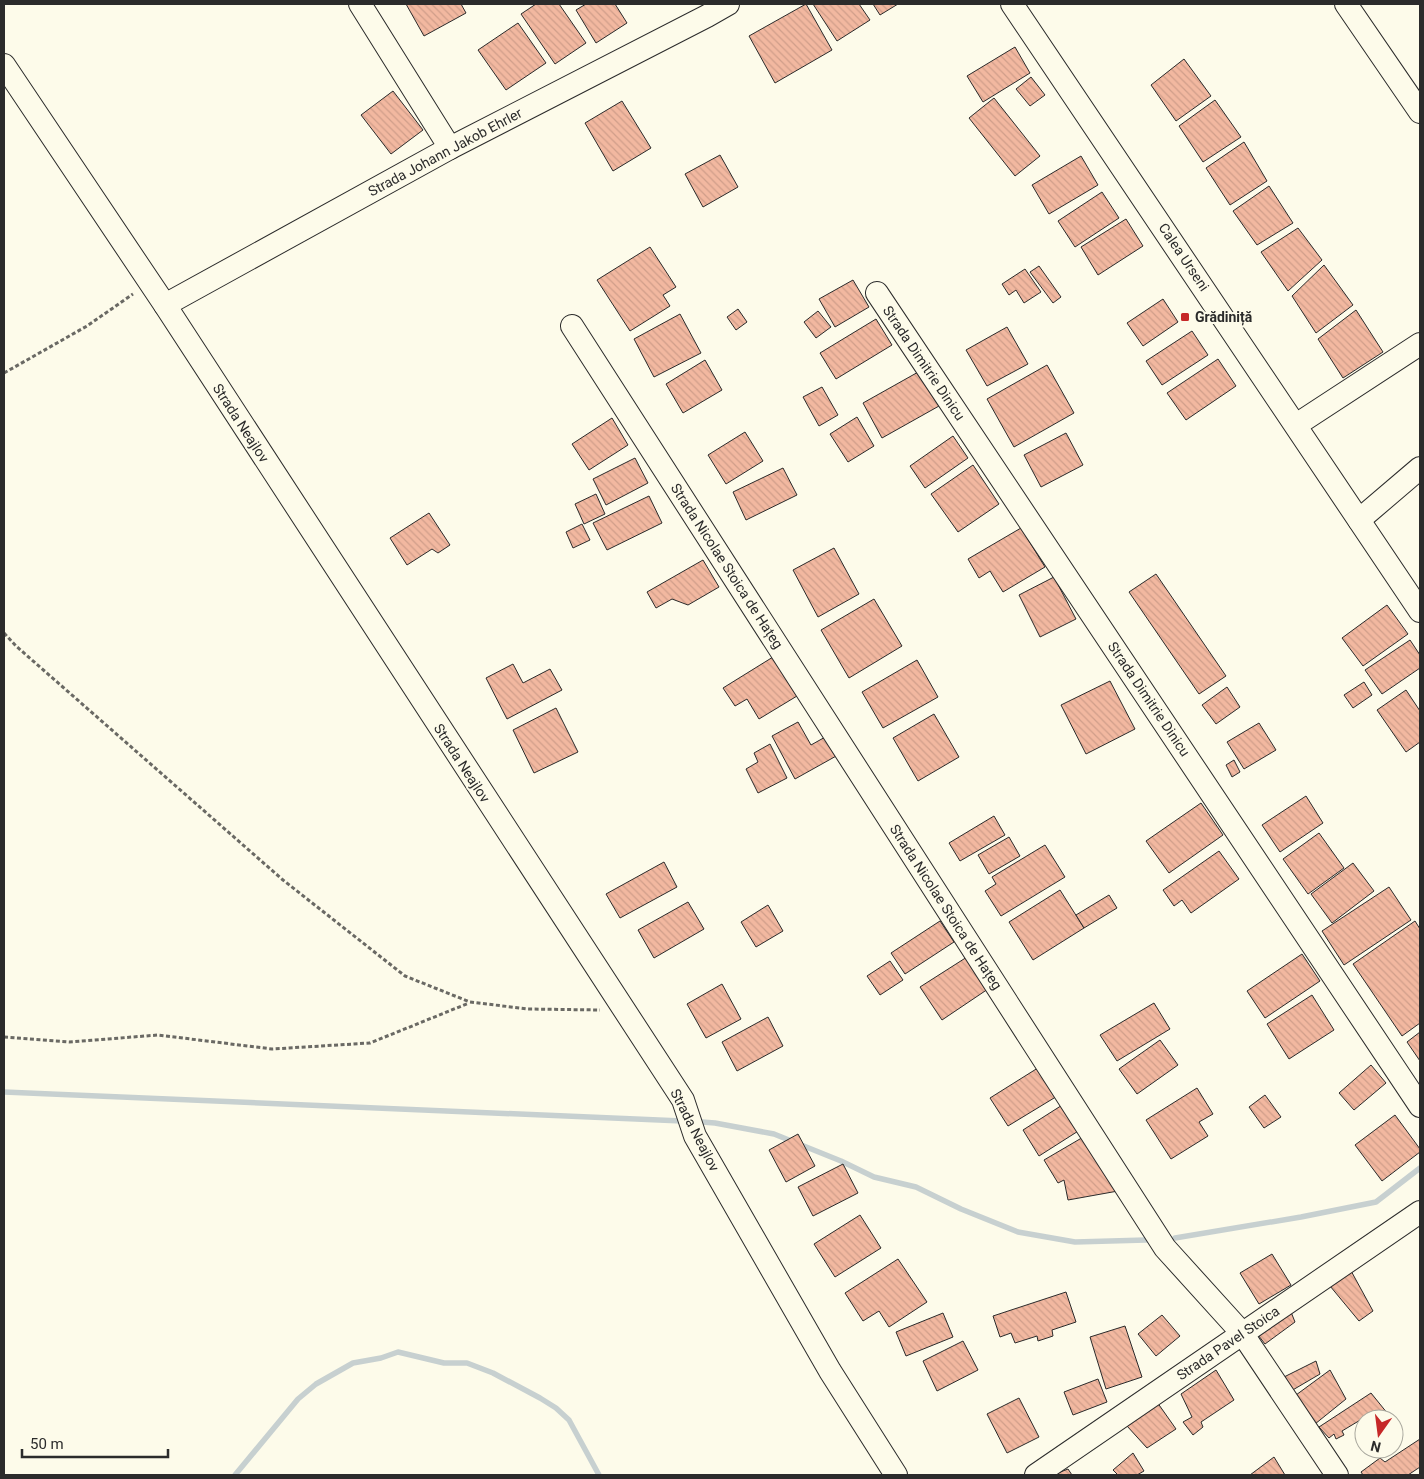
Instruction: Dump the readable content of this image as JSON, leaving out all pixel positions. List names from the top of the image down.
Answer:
{
  "streets": {
    "street": [
      "Strada Johann Jakob Ehrler",
      "Calea Urseni",
      "Strada Dimitrie Dinicu",
      "Strada Neajlov",
      "Strada Nicolae Stoica de Hațeg",
      "Strada Pavel Stoica"
    ]
  },
  "crossings": [
    ["Strada Johann Jakob Ehrler", "Strada Neajlov"],
    ["Strada Nicolae Stoica de Hațeg", "Strada Pavel Stoica"]
  ],
  "places": {
    "transit": ["Grădiniță"]
  },
  "scale_bar": "50 m",
  "north": "bottom"
}
